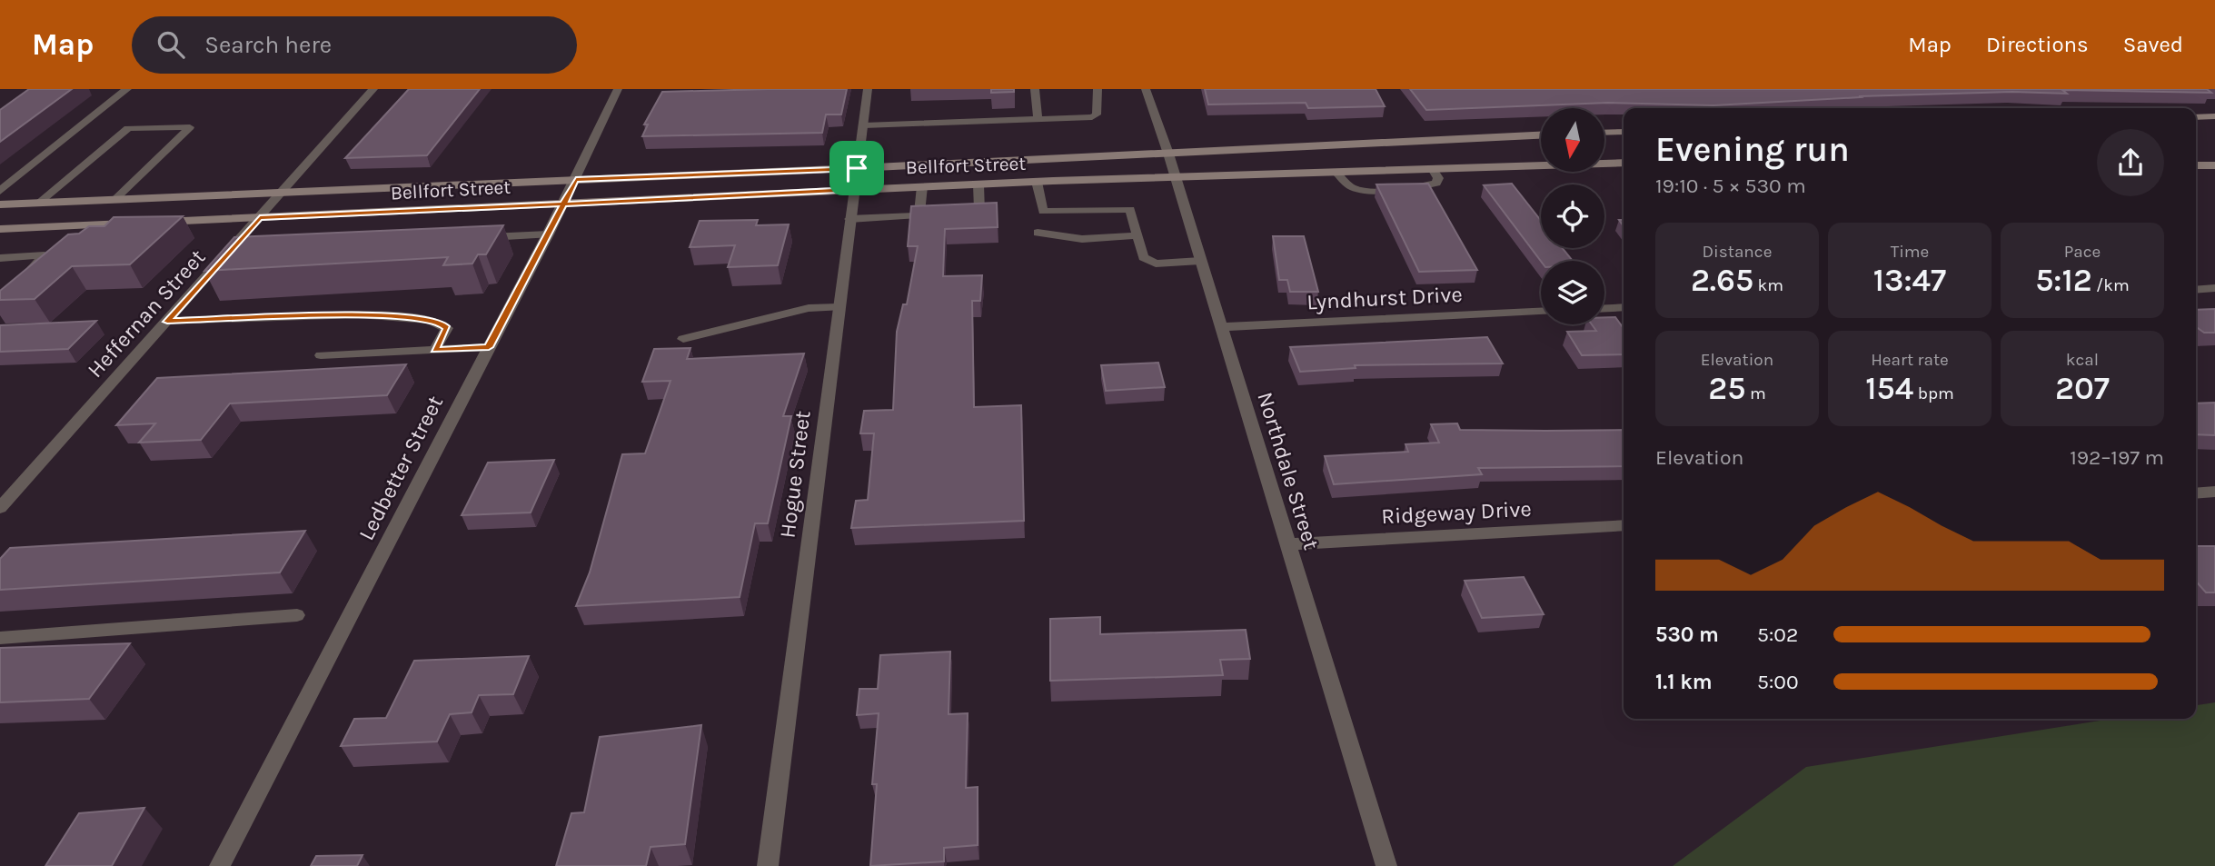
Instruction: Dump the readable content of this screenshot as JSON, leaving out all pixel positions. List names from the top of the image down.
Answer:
{
  "streets": {
    "main road": ["Bellfort Street"],
    "street": [
      "Lyndhurst Drive",
      "Heffernan Street",
      "Ledbetter Street",
      "Northdale Street",
      "Hogue Street",
      "Ridgeway Drive"
    ]
  },
  "crossings": [
    ["Bellfort Street", "Heffernan Street"],
    ["Bellfort Street", "Ledbetter Street"],
    ["Bellfort Street", "Northdale Street"],
    ["Bellfort Street", "Hogue Street"],
    ["Lyndhurst Drive", "Northdale Street"],
    ["Northdale Street", "Ridgeway Drive"]
  ],
  "north": "bottom",
  "page": {
    "header": "Map",
    "search": "Search here",
    "nav": ["Map", "Directions", "Saved"],
    "heading": ["Evening run", "19:10 · 5 × 530 m"],
    "stats": [
      ["Distance", "2.65 km"],
      ["Time", "13:47"],
      ["Pace", "5:12 /km"],
      ["Elevation", "25 m"],
      ["Heart rate", "154 bpm"],
      ["kcal", "207"]
    ],
    "chart": ["Elevation", "192–197 m"],
    "list": [
      {
        "name": "530 m",
        "note": "5:02"
      },
      {
        "name": "1.1 km",
        "note": "5:00"
      }
    ]
  }
}
